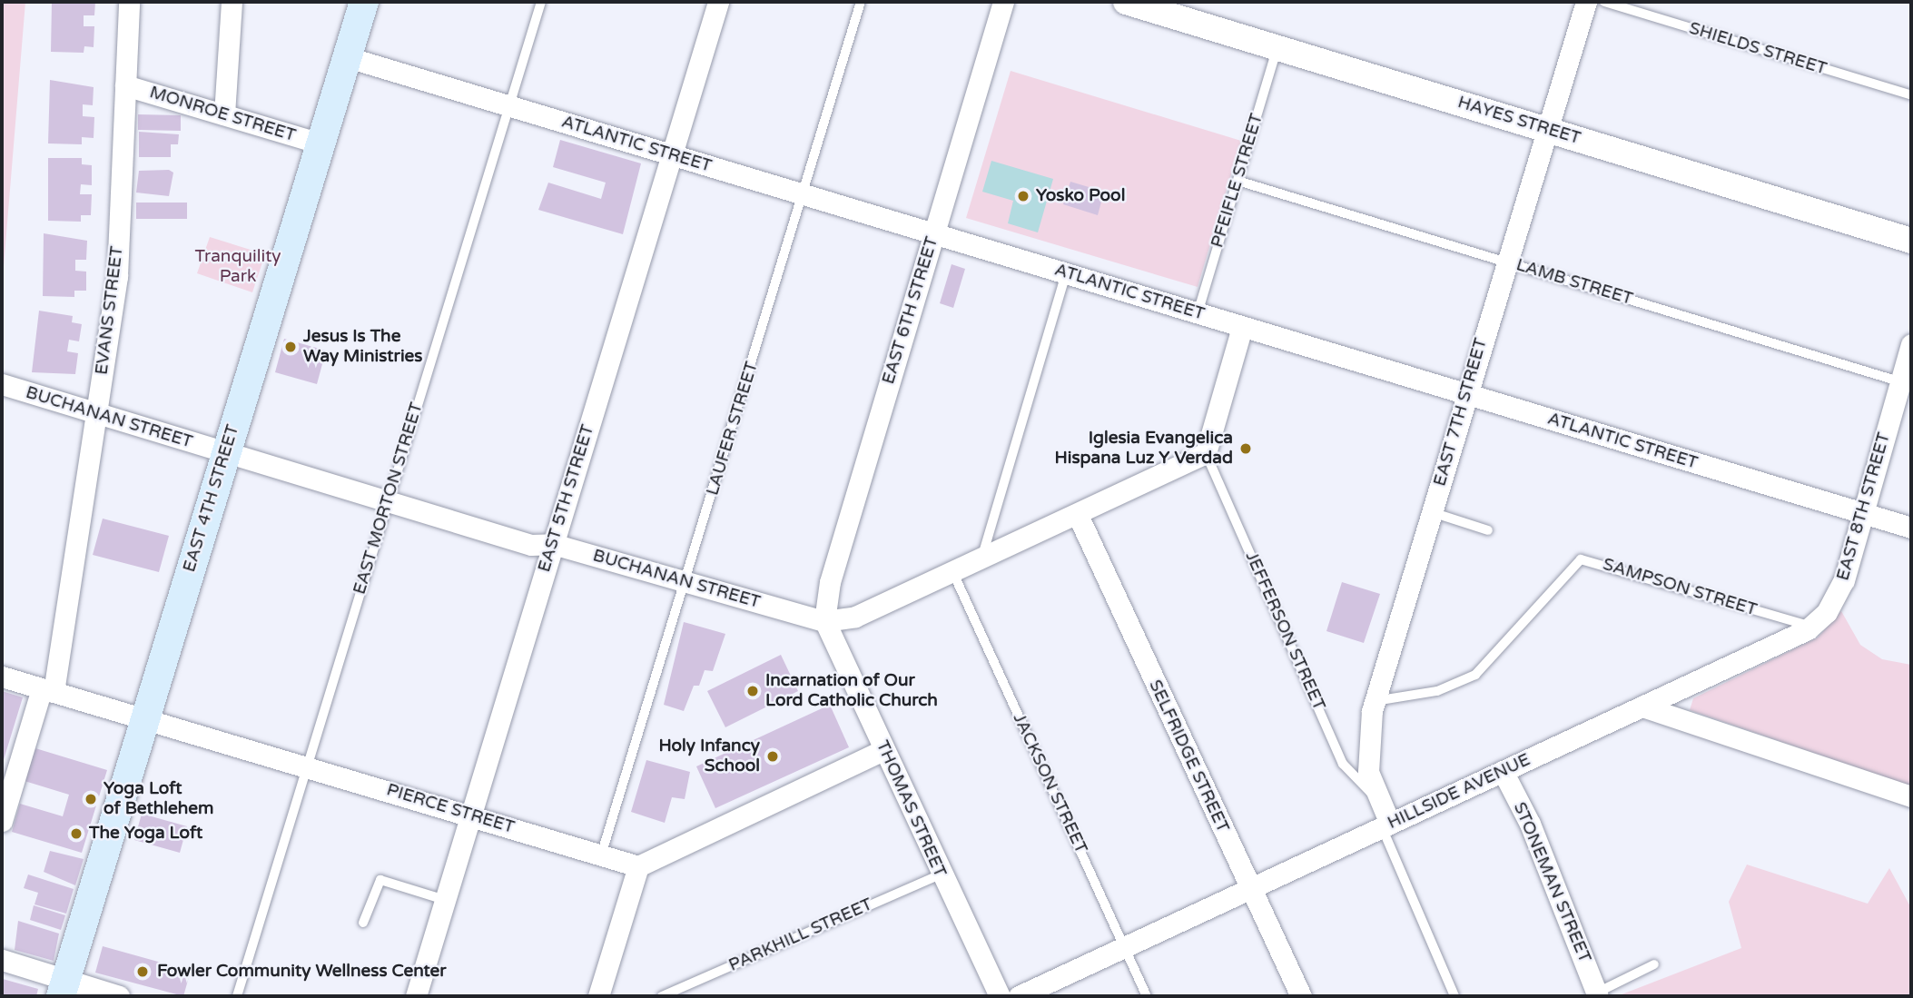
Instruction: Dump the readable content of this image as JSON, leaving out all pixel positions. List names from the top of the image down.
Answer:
{
  "streets": {
    "main road": ["EAST 4TH STREET"],
    "street": [
      "MONROE STREET",
      "HAYES STREET",
      "ATLANTIC STREET",
      "EVANS STREET",
      "EAST 6TH STREET",
      "EAST 7TH STREET",
      "BUCHANAN STREET",
      "EAST 5TH STREET",
      "EAST 8TH STREET",
      "SELFRIDGE STREET",
      "HILLSIDE AVENUE",
      "PIERCE STREET",
      "THOMAS STREET",
      "STONEMAN STREET"
    ],
    "lane": [
      "SHIELDS STREET",
      "PFEIFLE STREET",
      "LAMB STREET",
      "LAUFER STREET",
      "EAST MORTON STREET",
      "SAMPSON STREET",
      "JEFFERSON STREET",
      "JACKSON STREET",
      "PARKHILL STREET"
    ]
  },
  "crossings": [
    ["MONROE STREET", "EVANS STREET"],
    ["MONROE STREET", "EAST 4TH STREET"],
    ["HAYES STREET", "PFEIFLE STREET"],
    ["HAYES STREET", "EAST 7TH STREET"],
    ["ATLANTIC STREET", "PFEIFLE STREET"],
    ["ATLANTIC STREET", "EAST 6TH STREET"],
    ["ATLANTIC STREET", "EAST 7TH STREET"],
    ["ATLANTIC STREET", "LAUFER STREET"],
    ["ATLANTIC STREET", "EAST 4TH STREET"],
    ["ATLANTIC STREET", "EAST MORTON STREET"],
    ["ATLANTIC STREET", "EAST 5TH STREET"],
    ["ATLANTIC STREET", "EAST 8TH STREET"],
    ["PFEIFLE STREET", "LAMB STREET"],
    ["LAMB STREET", "EAST 7TH STREET"],
    ["LAMB STREET", "EAST 8TH STREET"],
    ["EVANS STREET", "BUCHANAN STREET"],
    ["EVANS STREET", "PIERCE STREET"],
    ["EAST 6TH STREET", "BUCHANAN STREET"],
    ["EAST 6TH STREET", "THOMAS STREET"],
    ["EAST 7TH STREET", "SAMPSON STREET"],
    ["EAST 7TH STREET", "JEFFERSON STREET"],
    ["EAST 7TH STREET", "HILLSIDE AVENUE"],
    ["BUCHANAN STREET", "LAUFER STREET"],
    ["BUCHANAN STREET", "EAST 4TH STREET"],
    ["BUCHANAN STREET", "EAST MORTON STREET"],
    ["BUCHANAN STREET", "EAST 5TH STREET"],
    ["BUCHANAN STREET", "JEFFERSON STREET"],
    ["BUCHANAN STREET", "SELFRIDGE STREET"],
    ["BUCHANAN STREET", "JACKSON STREET"],
    ["BUCHANAN STREET", "THOMAS STREET"],
    ["LAUFER STREET", "PIERCE STREET"],
    ["EAST 4TH STREET", "PIERCE STREET"],
    ["EAST MORTON STREET", "PIERCE STREET"],
    ["EAST 5TH STREET", "PIERCE STREET"],
    ["EAST 8TH STREET", "SAMPSON STREET"],
    ["EAST 8TH STREET", "HILLSIDE AVENUE"],
    ["SELFRIDGE STREET", "HILLSIDE AVENUE"],
    ["JACKSON STREET", "HILLSIDE AVENUE"],
    ["HILLSIDE AVENUE", "STONEMAN STREET"],
    ["THOMAS STREET", "PARKHILL STREET"]
  ],
  "parks": ["Tranquility Park"],
  "places": [
    "Yosko Pool",
    "Jesus Is The Way Ministries",
    "Iglesia Evangelica Hispana Luz Y Verdad",
    "Incarnation of Our Lord Catholic Church",
    "Holy Infancy School",
    "Yoga Loft of Bethlehem",
    "The Yoga Loft",
    "Fowler Community Wellness Center"
  ]
}
